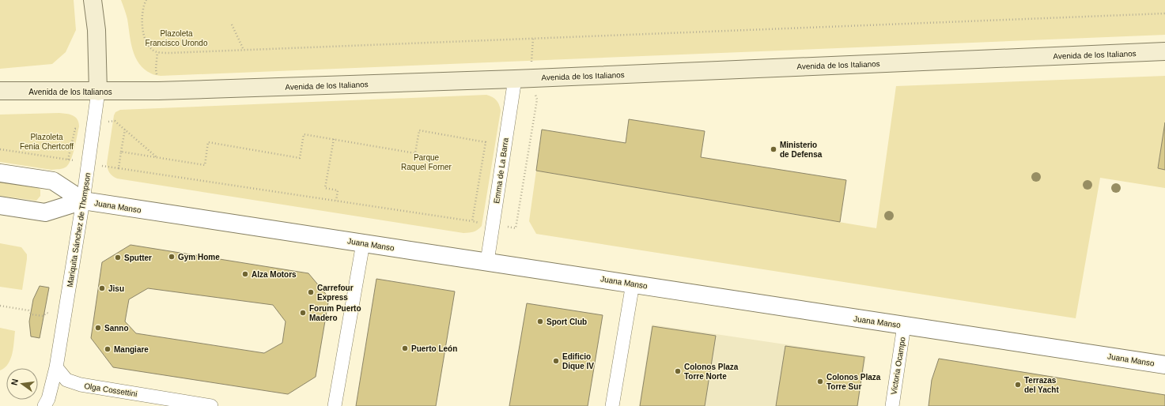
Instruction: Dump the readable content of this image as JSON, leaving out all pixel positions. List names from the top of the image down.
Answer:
{
  "streets": {
    "main road": ["Avenida de los Italianos"],
    "street": [
      "Emma de La Barra",
      "Juana Manso",
      "Mariquita Sánchez de Thompson",
      "Victoria Ocampo",
      "Olga Cossettini"
    ]
  },
  "crossings": [
    ["Avenida de los Italianos", "Emma de La Barra"],
    ["Avenida de los Italianos", "Mariquita Sánchez de Thompson"],
    ["Emma de La Barra", "Juana Manso"],
    ["Juana Manso", "Mariquita Sánchez de Thompson"],
    ["Juana Manso", "Victoria Ocampo"],
    ["Mariquita Sánchez de Thompson", "Olga Cossettini"]
  ],
  "parks": ["Plazoleta Francisco Urondo", "Plazoleta Fenia Chertcoff", "Parque Raquel Forner"],
  "places": [
    "Ministerio de Defensa",
    "Gym Home",
    "Sputter",
    "Alza Motors",
    "Jisu",
    "Carrefour Express",
    "Forum Puerto Madero",
    "Sport Club",
    "Sanno",
    "Puerto León",
    "Mangiare",
    "Edificio Dique IV",
    "Colonos Plaza Torre Norte",
    "Colonos Plaza Torre Sur",
    "Terrazas del Yacht"
  ],
  "north": "left"
}
